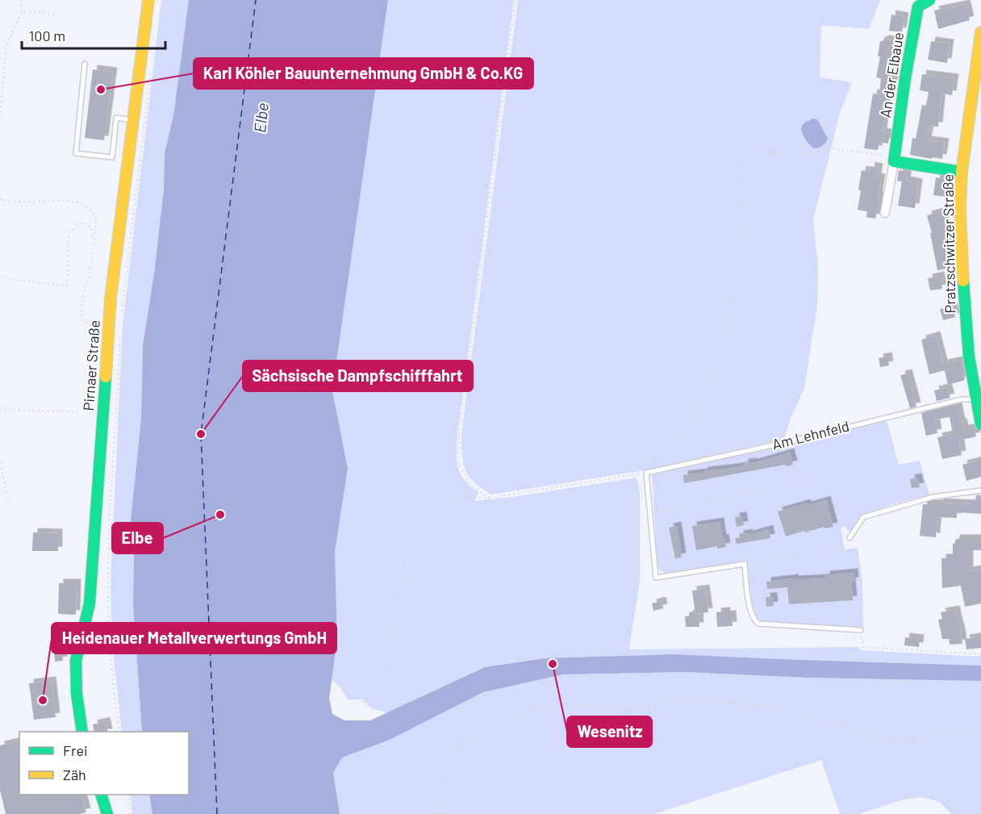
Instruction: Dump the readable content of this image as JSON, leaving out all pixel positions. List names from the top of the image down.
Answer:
{
  "streets": {
    "street": ["An der Elbaue", "Pratzschwitzer Straße", "Pirnaer Straße"],
    "lane": ["Am Lehnfeld"]
  },
  "crossings": [
    ["Pratzschwitzer Straße", "Am Lehnfeld"]
  ],
  "water": ["Elbe"],
  "places": [
    "Karl Köhler Bauunternehmung GmbH & Co.KG",
    "Sächsische Dampfschifffahrt",
    "Elbe",
    "Wesenitz",
    "Heidenauer Metallverwertungs GmbH"
  ],
  "legend": ["Frei", "Zäh"],
  "scale_bar": "100 m"
}
